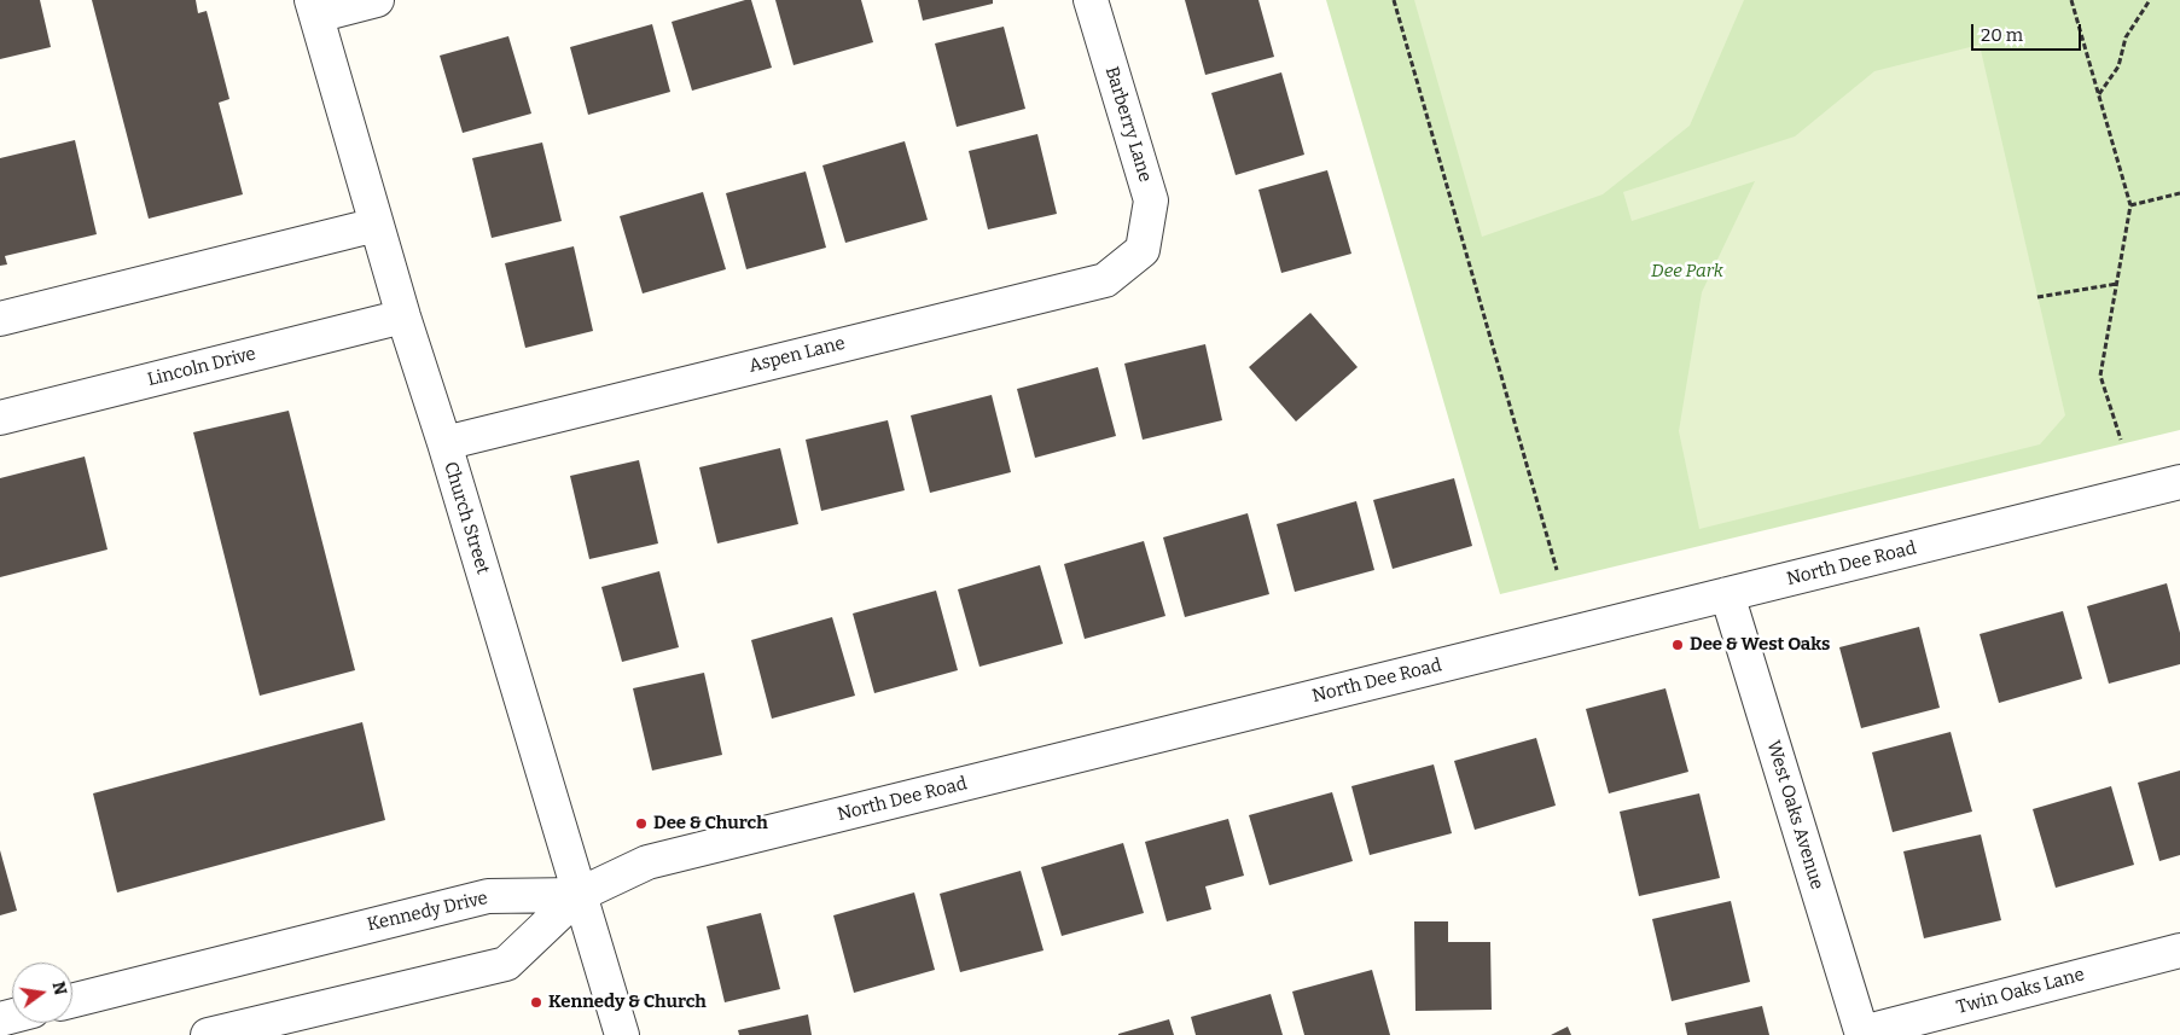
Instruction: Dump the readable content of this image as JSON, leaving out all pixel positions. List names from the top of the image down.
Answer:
{
  "streets": {
    "street": [
      "Barberry Lane",
      "Aspen Lane",
      "Lincoln Drive",
      "Church Street",
      "North Dee Road",
      "West Oaks Avenue",
      "Kennedy Drive",
      "Twin Oaks Lane"
    ]
  },
  "crossings": [
    ["Barberry Lane", "Aspen Lane"],
    ["Aspen Lane", "Church Street"],
    ["Lincoln Drive", "Church Street"],
    ["Church Street", "North Dee Road"],
    ["Church Street", "Kennedy Drive"],
    ["North Dee Road", "West Oaks Avenue"],
    ["North Dee Road", "Kennedy Drive"],
    ["West Oaks Avenue", "Twin Oaks Lane"]
  ],
  "parks": ["Dee Park"],
  "places": ["Dee & West Oaks", "Dee & Church", "Kennedy & Church"],
  "scale_bar": "20 m",
  "north": "right"
}
